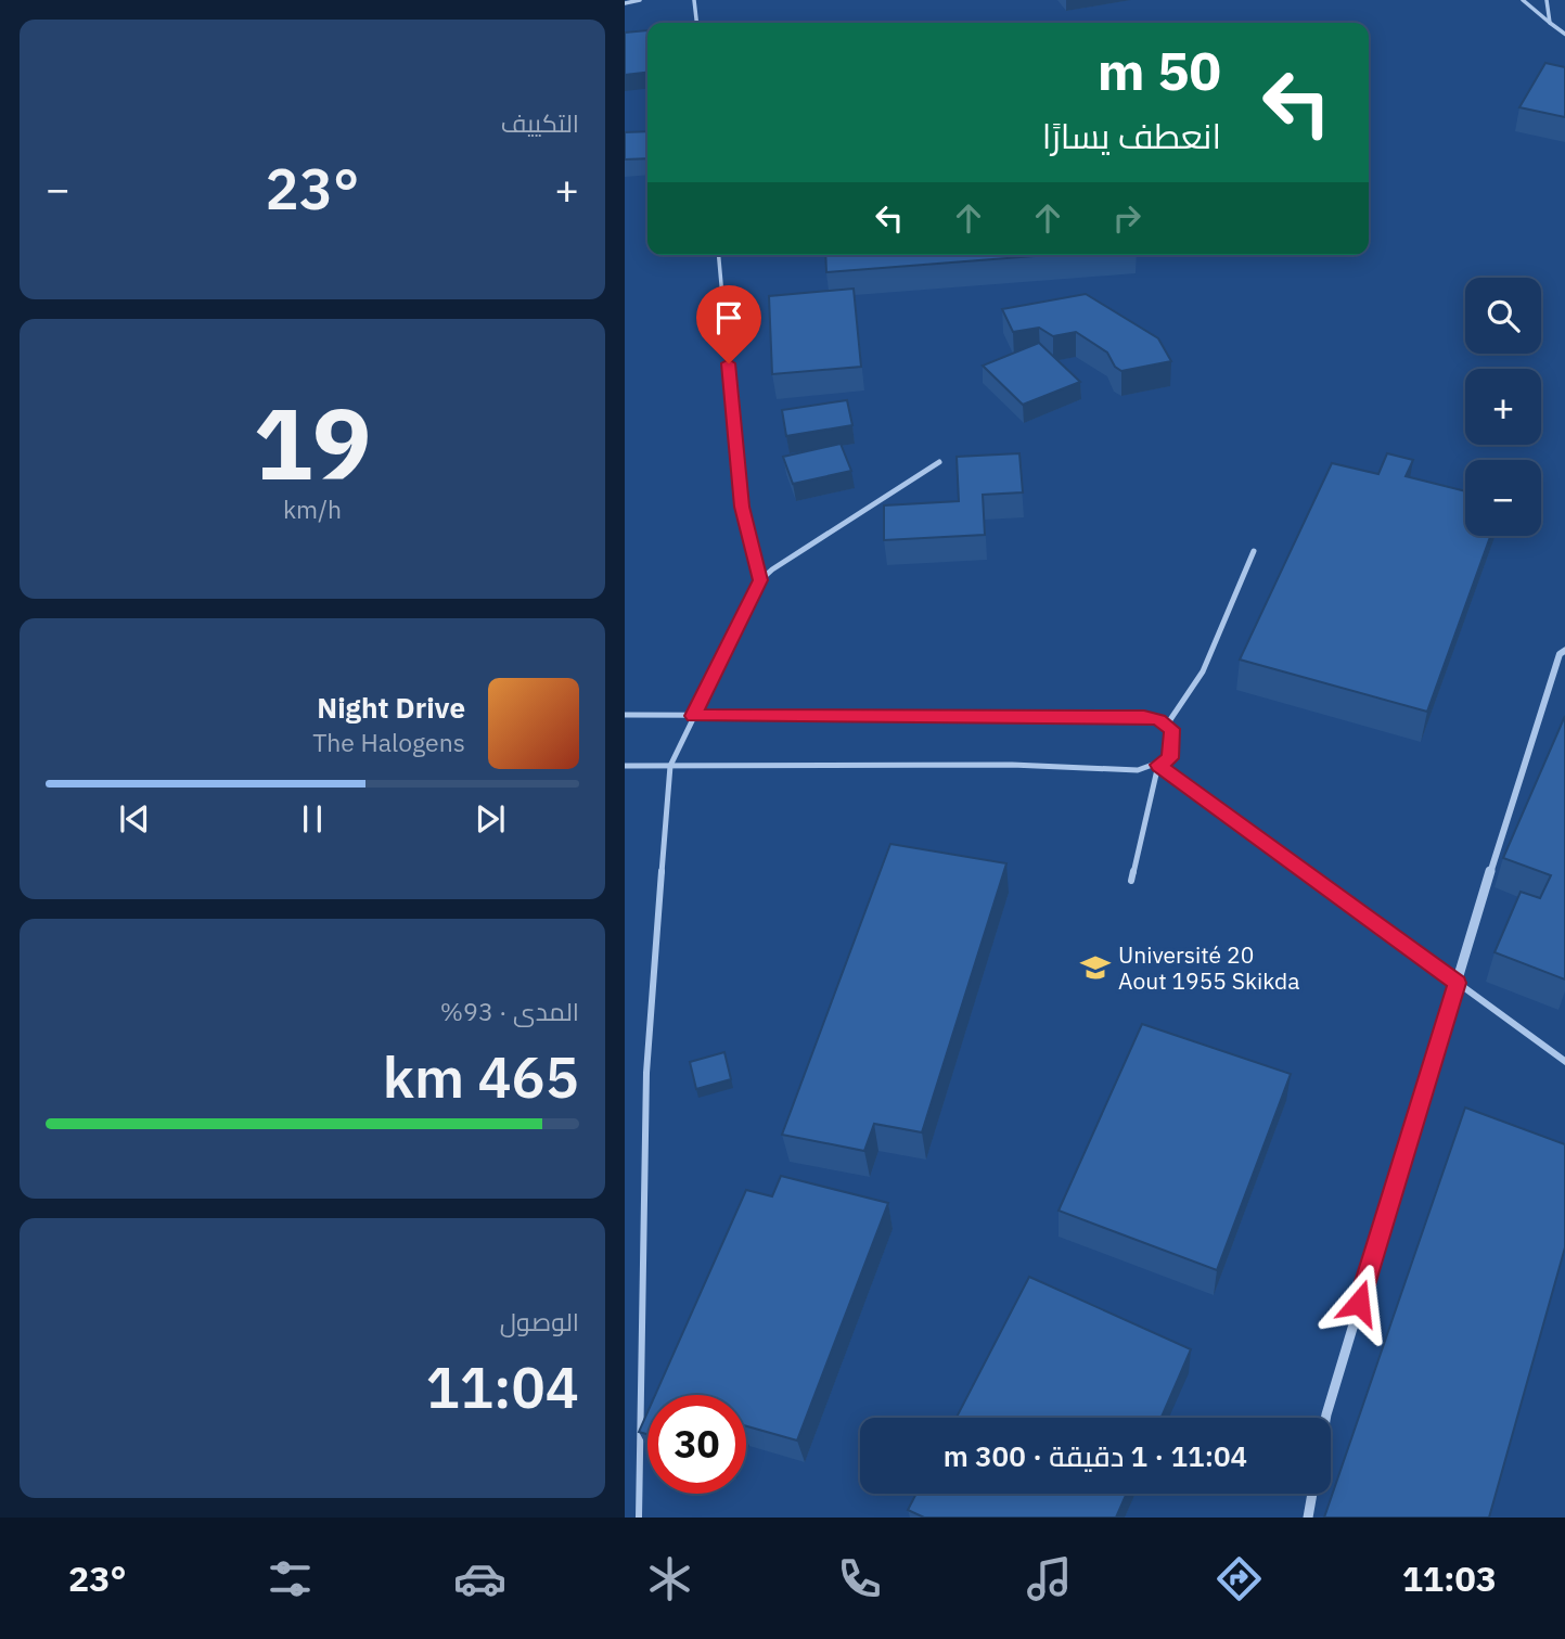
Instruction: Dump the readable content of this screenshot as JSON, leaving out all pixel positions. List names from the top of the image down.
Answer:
{
  "places": {
    "school or university": ["Université 20 Aout 1955 Skikda"]
  },
  "page": {
    "tile": [
      "التكييف",
      ["19", "km/h"],
      ["المدى · 93%", "465 km"],
      ["الوصول", "11:04"]
    ],
    "turn": ["50 m", "انعطف يسارًا"],
    "heat": ["−", "23°", "+"],
    "map_buttons": ["+", "−"],
    "song": ["Night Drive", "The Halogens"],
    "limit": "30",
    "trip": "11:04 · 1 دقيقة · 300 m",
    "tabs": ["11:03", "23°"]
  }
}
